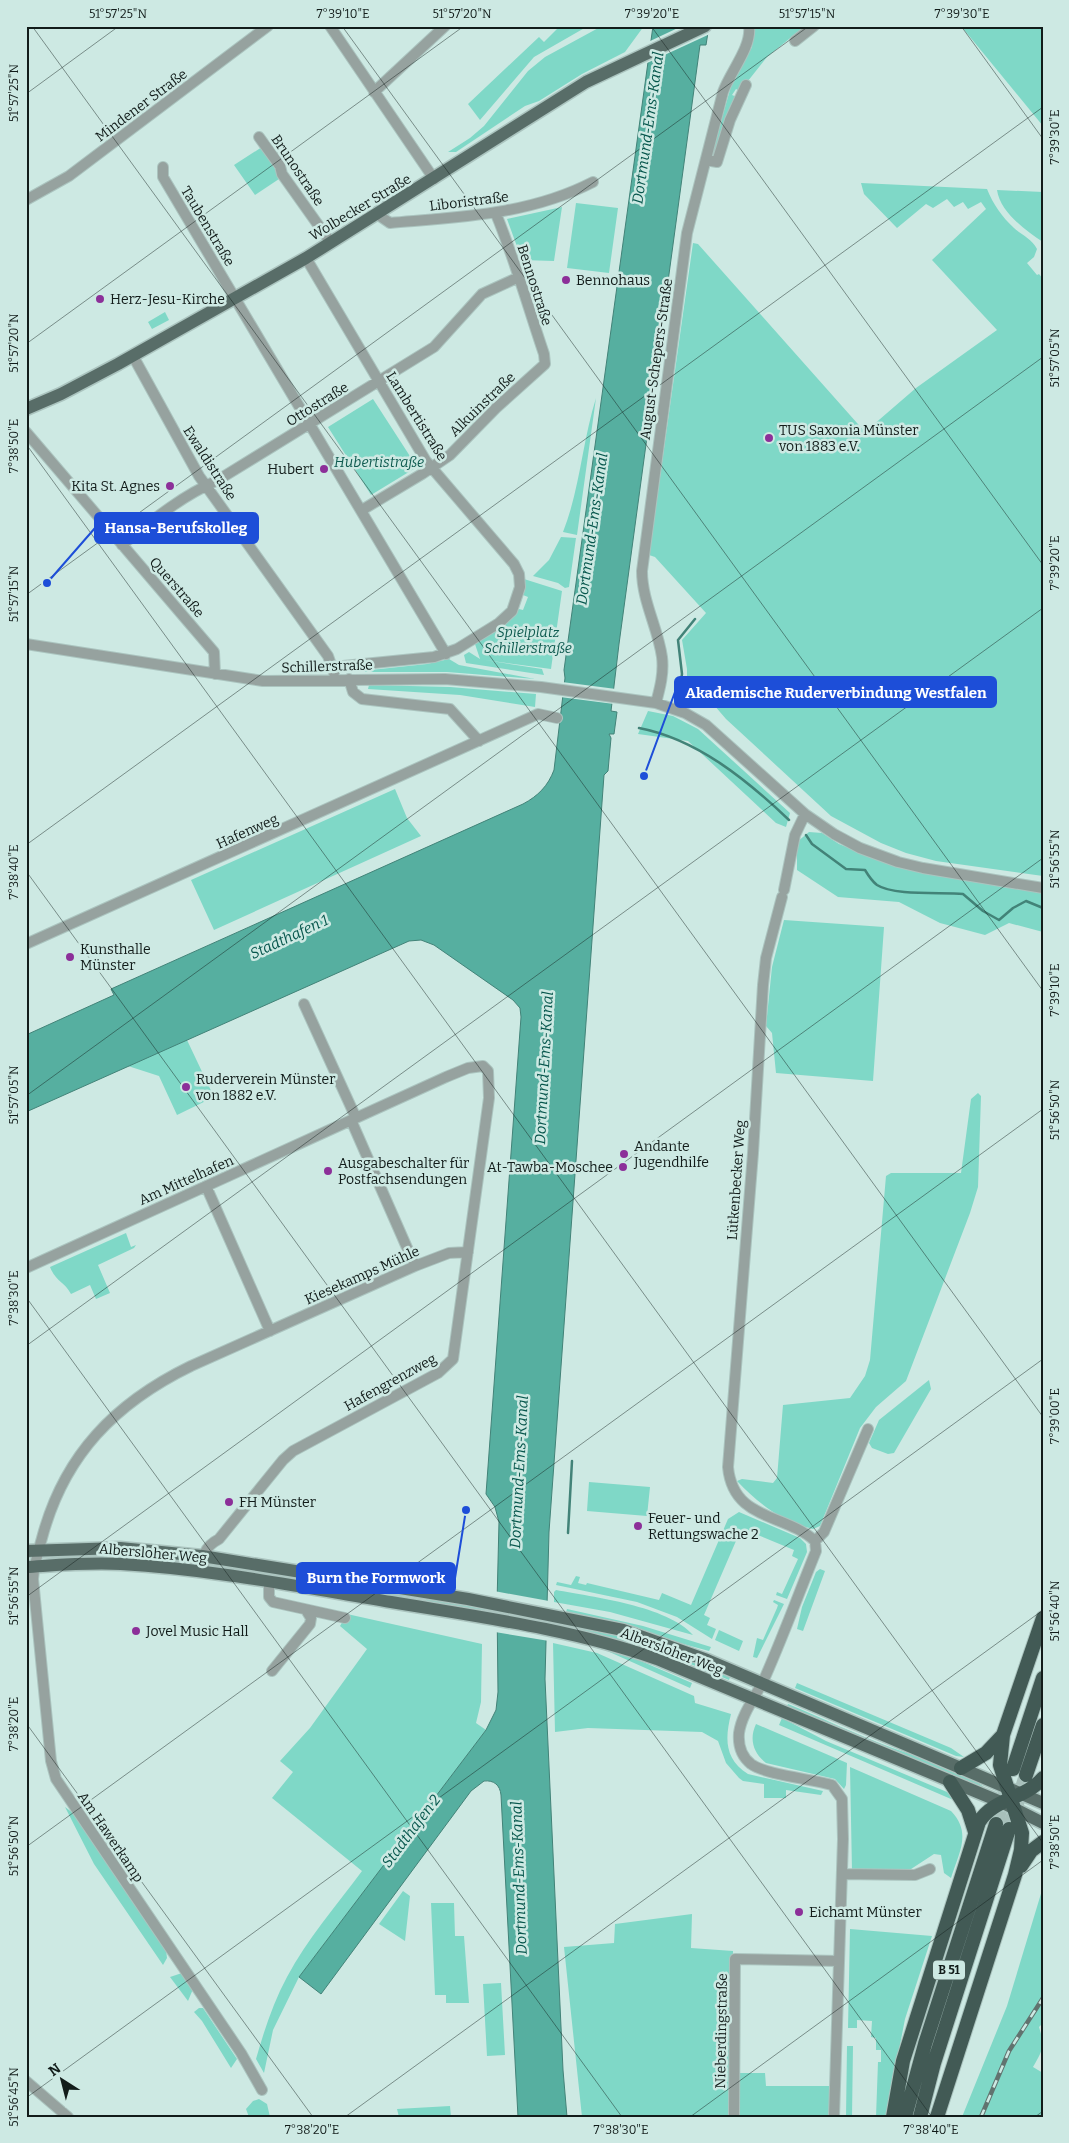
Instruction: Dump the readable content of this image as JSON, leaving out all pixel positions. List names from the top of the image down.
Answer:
{
  "streets": {
    "highway": ["B 51"],
    "main road": ["Wolbecker Straße", "Albersloher Weg"],
    "street": [
      "Mindener Straße",
      "Brunostraße",
      "Liboristraße",
      "Taubenstraße",
      "Bennostraße",
      "August-Schepers-Straße",
      "Ottostraße",
      "Alkuinstraße",
      "Lambertistraße",
      "Ewaldistraße",
      "Querstraße",
      "Schillerstraße",
      "Hafenweg",
      "Am Mittelhafen",
      "Lütkenbecker Weg",
      "Kiesekamps Mühle",
      "Hafengrenzweg",
      "Am Hawerkamp",
      "Nieberdingstraße"
    ]
  },
  "crossings": [
    ["Brunostraße", "Wolbecker Straße"],
    ["Liboristraße", "Wolbecker Straße"],
    ["Liboristraße", "Bennostraße"],
    ["Wolbecker Straße", "Taubenstraße"],
    ["Wolbecker Straße", "Lambertistraße"],
    ["Wolbecker Straße", "Ewaldistraße"],
    ["Bennostraße", "Ottostraße"],
    ["Bennostraße", "Alkuinstraße"],
    ["August-Schepers-Straße", "Schillerstraße"],
    ["Ottostraße", "Lambertistraße"],
    ["Ottostraße", "Ewaldistraße"],
    ["Ottostraße", "Querstraße"],
    ["Alkuinstraße", "Lambertistraße"],
    ["Lambertistraße", "Schillerstraße"],
    ["Ewaldistraße", "Schillerstraße"],
    ["Querstraße", "Schillerstraße"],
    ["Am Mittelhafen", "Hafengrenzweg"],
    ["Kiesekamps Mühle", "Hafengrenzweg"],
    ["Kiesekamps Mühle", "Albersloher Weg"],
    ["Hafengrenzweg", "Albersloher Weg"],
    ["Albersloher Weg", "Am Hawerkamp"],
    ["Albersloher Weg", "B 51"]
  ],
  "water": ["Dortmund-Ems-Kanal", "Stadthafen 1", "Stadthafen 2"],
  "parks": ["Hubertistraße", "Spielplatz Schillerstraße"],
  "places": [
    "Bennohaus",
    "Herz-Jesu-Kirche",
    "TUS Saxonia Münster von 1883 e.V.",
    "Hubert",
    "Kita St. Agnes",
    "Hansa-Berufskolleg",
    "Akademische Ruderverbindung Westfalen",
    "Kunsthalle Münster",
    "Ruderverein Münster von 1882 e.V.",
    "Andante Jugendhilfe",
    "At-Tawba-Moschee",
    "Ausgabeschalter für Postfachsendungen",
    "FH Münster",
    "Burn the Formwork",
    "Feuer- und Rettungswache 2",
    "Jovel Music Hall",
    "Eichamt Münster"
  ],
  "north": "top left",
  "coordinates": [
    "51°57'25\"N",
    "7°39'10\"E",
    "51°57'20\"N",
    "7°39'20\"E",
    "51°57'15\"N",
    "7°39'30\"E",
    "51°57'05\"N",
    "7°38'50\"E",
    "51°56'55\"N",
    "7°38'40\"E",
    "51°56'50\"N",
    "7°38'30\"E",
    "7°39'00\"E",
    "51°56'40\"N",
    "7°38'20\"E",
    "51°56'45\"N"
  ]
}
